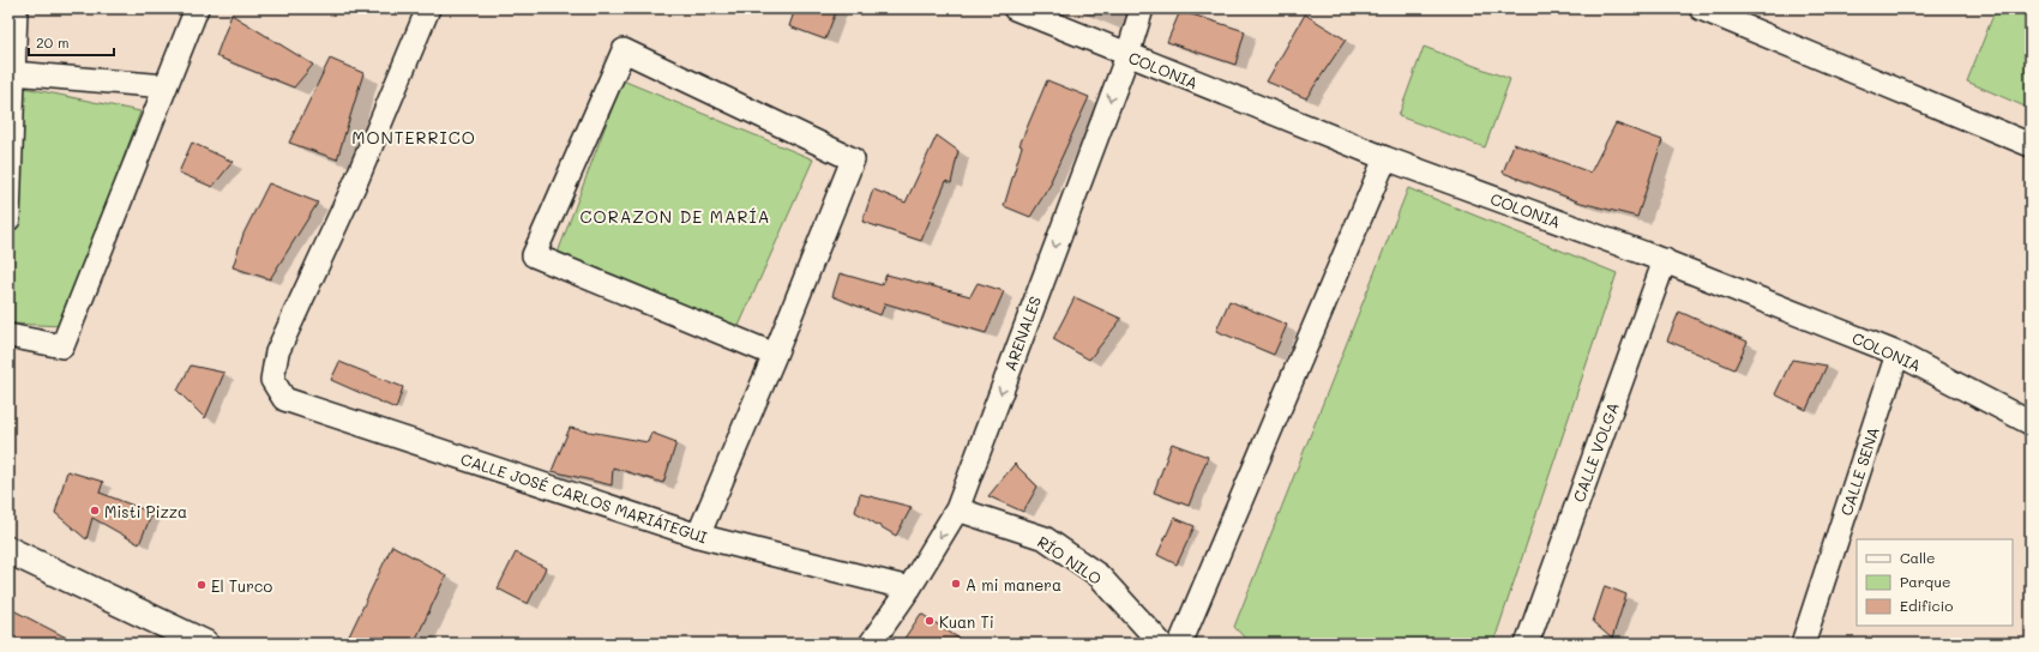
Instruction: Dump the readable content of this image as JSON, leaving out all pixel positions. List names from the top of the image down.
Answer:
{
  "streets": {
    "street": [
      "COLONIA",
      "ARENALES",
      "CALLE VOLGA",
      "CALLE SENA",
      "CALLE JOSÉ CARLOS MARIÁTEGUI",
      "RÍO NILO"
    ]
  },
  "crossings": [
    ["COLONIA", "ARENALES"],
    ["COLONIA", "CALLE VOLGA"],
    ["COLONIA", "CALLE SENA"],
    ["ARENALES", "CALLE JOSÉ CARLOS MARIÁTEGUI"],
    ["ARENALES", "RÍO NILO"]
  ],
  "one_way": ["ARENALES"],
  "districts": ["MONTERRICO", "CORAZON DE MARÍA"],
  "places": [
    "Misti Pizza",
    "A mi manera",
    "El Turco",
    "Kuan Ti"
  ],
  "legend": ["Calle", "Parque", "Edificio"],
  "scale_bar": "20 m"
}
